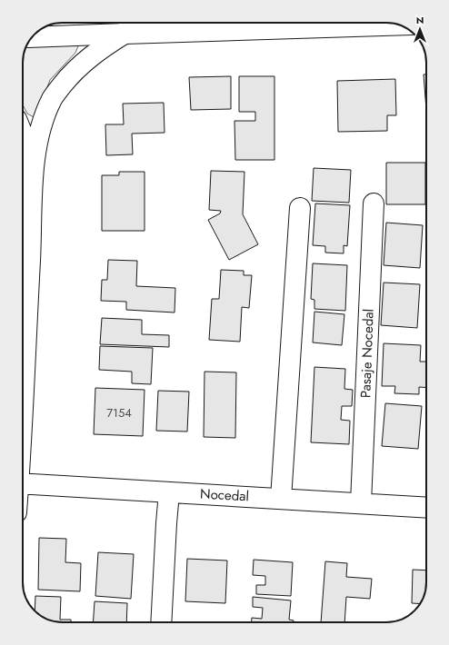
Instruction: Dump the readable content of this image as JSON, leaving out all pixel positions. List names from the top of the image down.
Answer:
{
  "streets": {
    "street": ["Pasaje Nocedal", "Nocedal"]
  },
  "crossings": [
    ["Pasaje Nocedal", "Nocedal"]
  ],
  "house_numbers": ["7154"],
  "north": "top"
}
